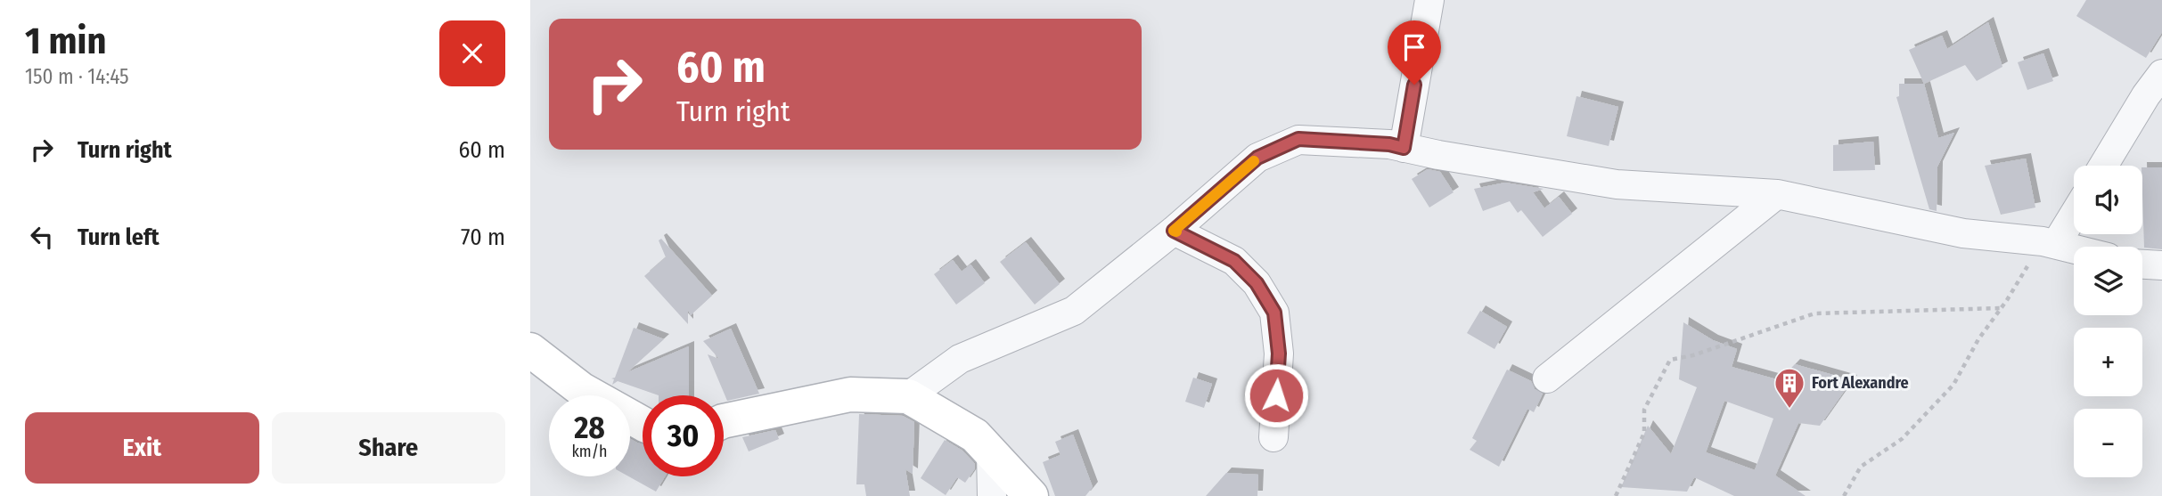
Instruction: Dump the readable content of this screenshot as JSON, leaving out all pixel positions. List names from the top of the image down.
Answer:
{
  "places": {
    "building": ["Fort Alexandre"]
  },
  "page": {
    "heading": ["1 min", "150 m · 14:45"],
    "turn": ["60 m", "Turn right"],
    "list": [
      {
        "name": "Turn right",
        "value": "60 m"
      },
      {
        "name": "Turn left",
        "value": "70 m"
      }
    ],
    "map_buttons": ["+", "−"],
    "speed": "28 km/h",
    "limit": "30",
    "buttons": ["Exit", "Share"]
  }
}
